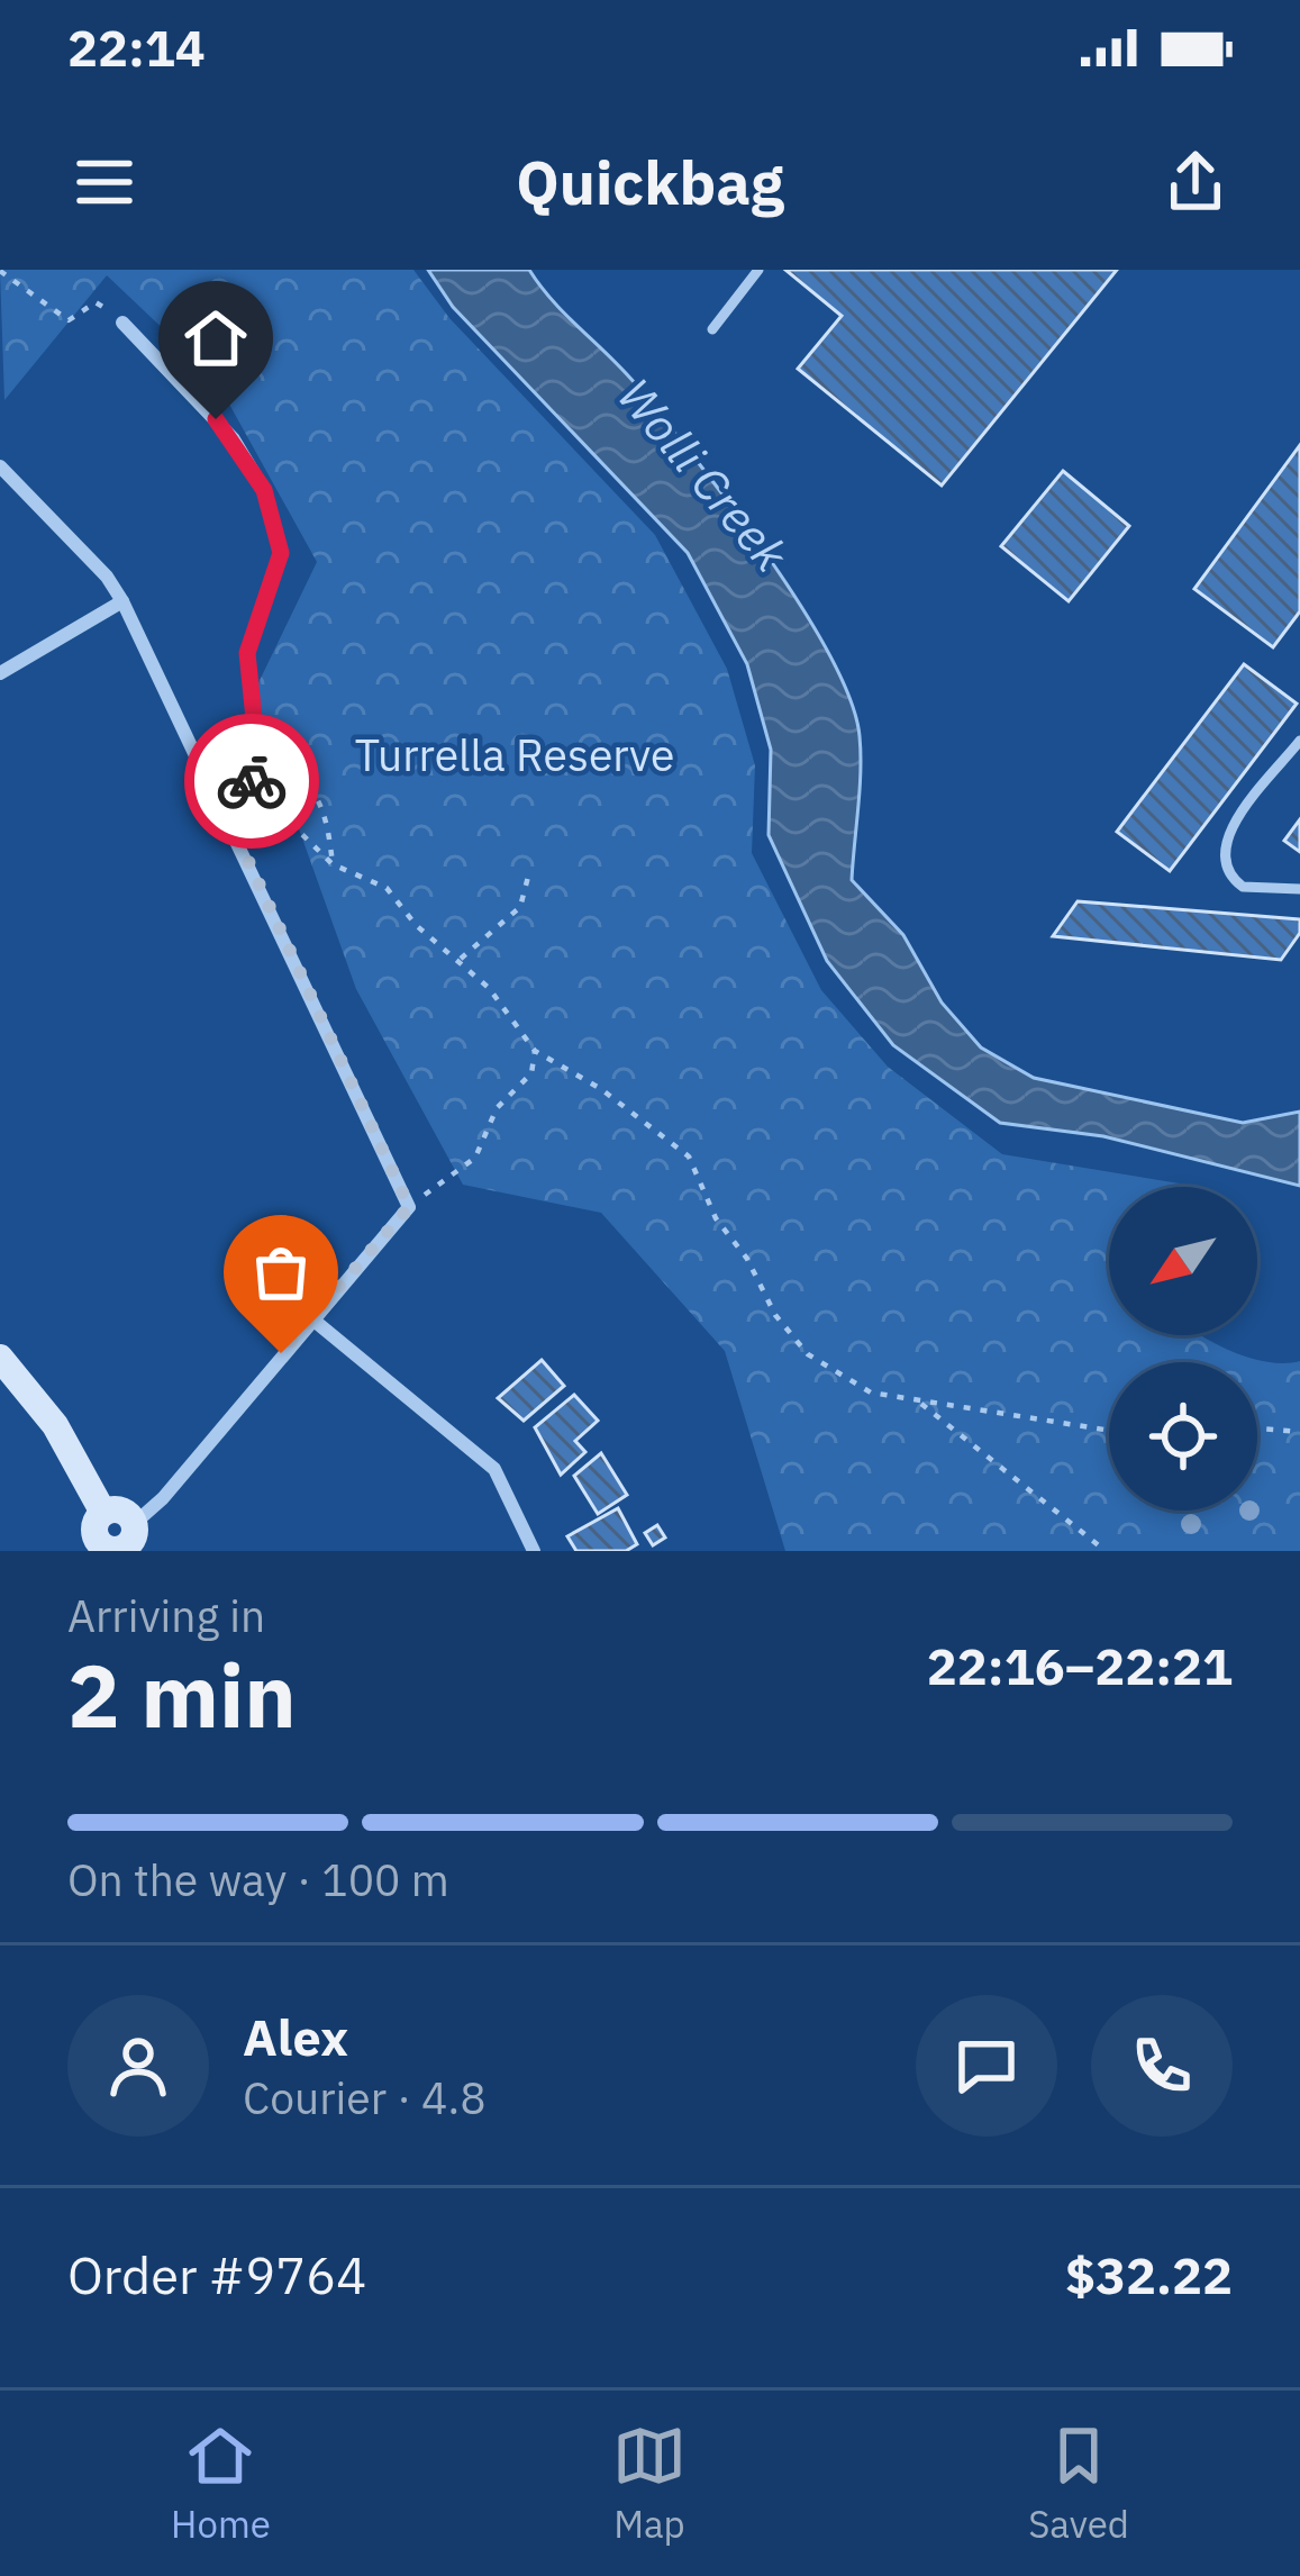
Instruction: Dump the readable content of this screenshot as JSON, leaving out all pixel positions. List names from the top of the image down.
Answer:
{
  "water": ["Wolli Creek"],
  "parks": ["Turrella Reserve"],
  "north": "bottom left",
  "page": {
    "status": "22:14",
    "header": "Quickbag",
    "heading": ["2 min", "Arriving in", "22:16–22:21"],
    "panel": [
      "Alex",
      "Courier · 4.8",
      "Order #9764",
      "$32.22"
    ],
    "bar": "On the way · 100 m",
    "tabs": ["Home", "Map", "Saved"]
  }
}
